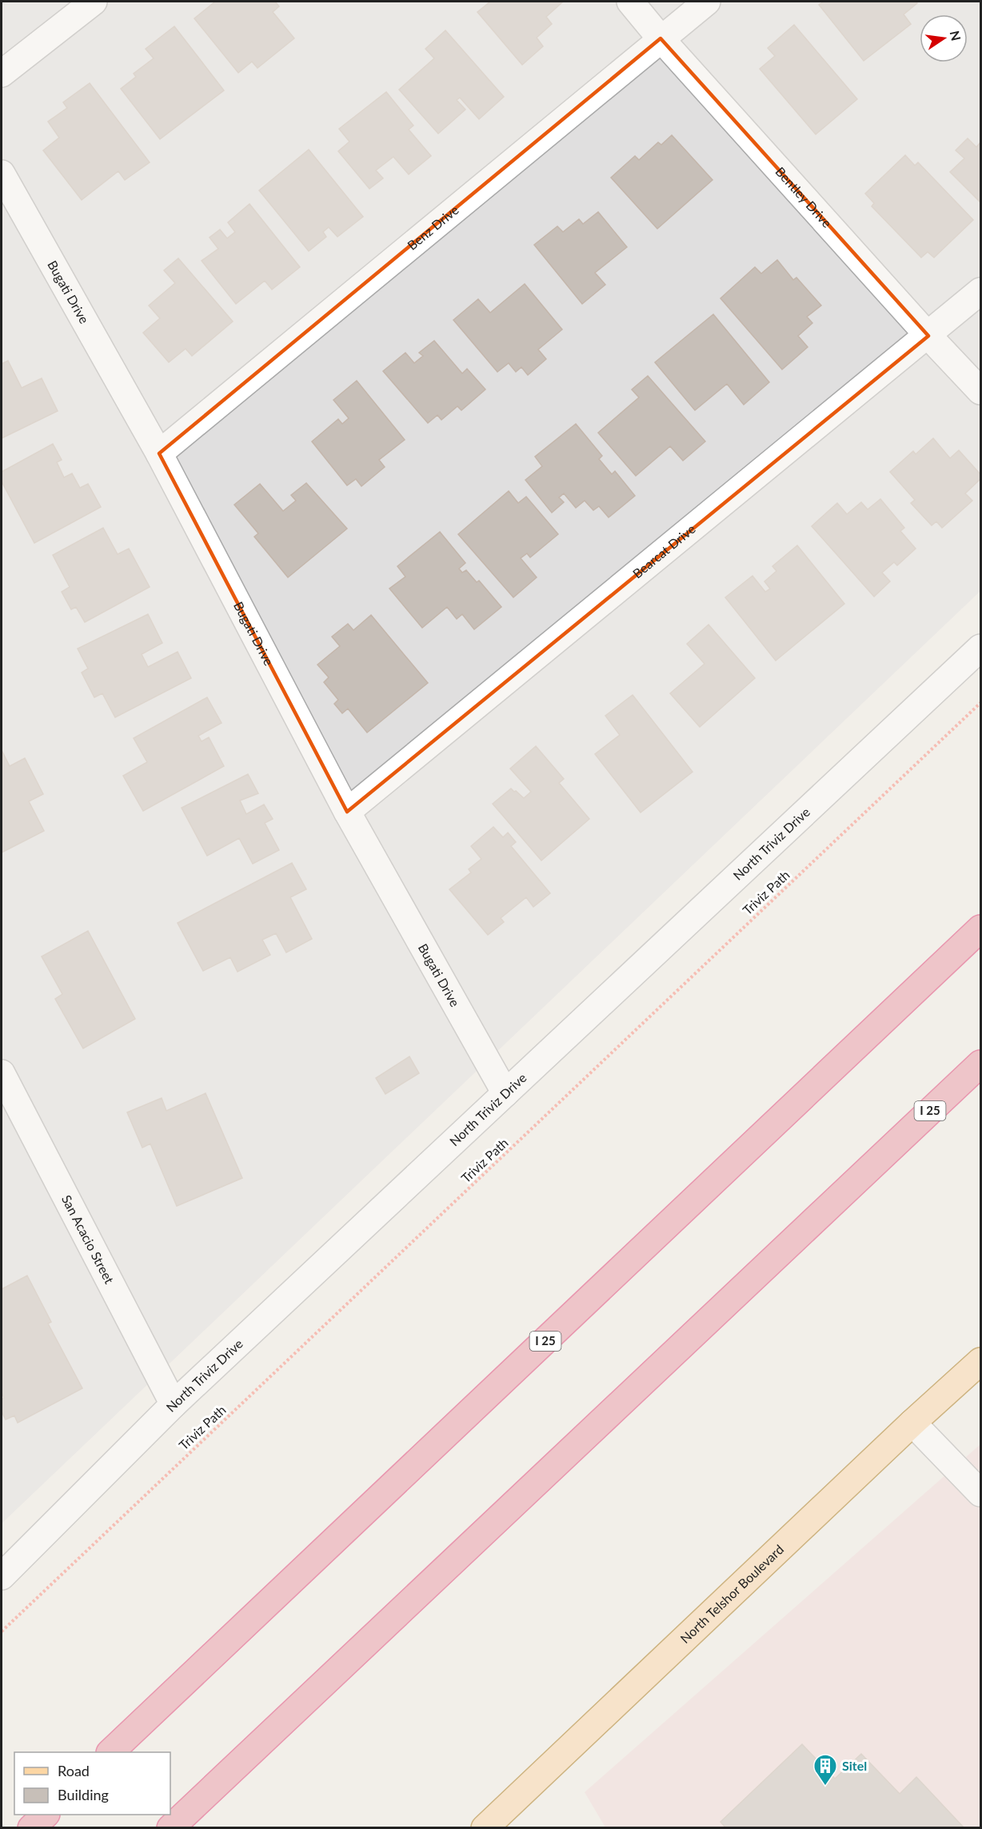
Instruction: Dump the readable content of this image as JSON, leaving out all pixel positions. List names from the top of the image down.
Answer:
{
  "streets": {
    "highway": ["I 25"],
    "main road": ["North Telshor Boulevard"],
    "street": [
      "Bentley Drive",
      "Benz Drive",
      "Bugati Drive",
      "Bearcat Drive",
      "North Triviz Drive",
      "San Acacio Street"
    ],
    "path": ["Triviz Path"]
  },
  "crossings": [
    ["Bentley Drive", "Benz Drive"],
    ["Bentley Drive", "Bearcat Drive"],
    ["Benz Drive", "Bugati Drive"],
    ["Bugati Drive", "Bearcat Drive"],
    ["Bugati Drive", "North Triviz Drive"],
    ["North Triviz Drive", "San Acacio Street"]
  ],
  "places": {
    "building": ["Sitel"]
  },
  "legend": ["Road", "Building"],
  "north": "right"
}
